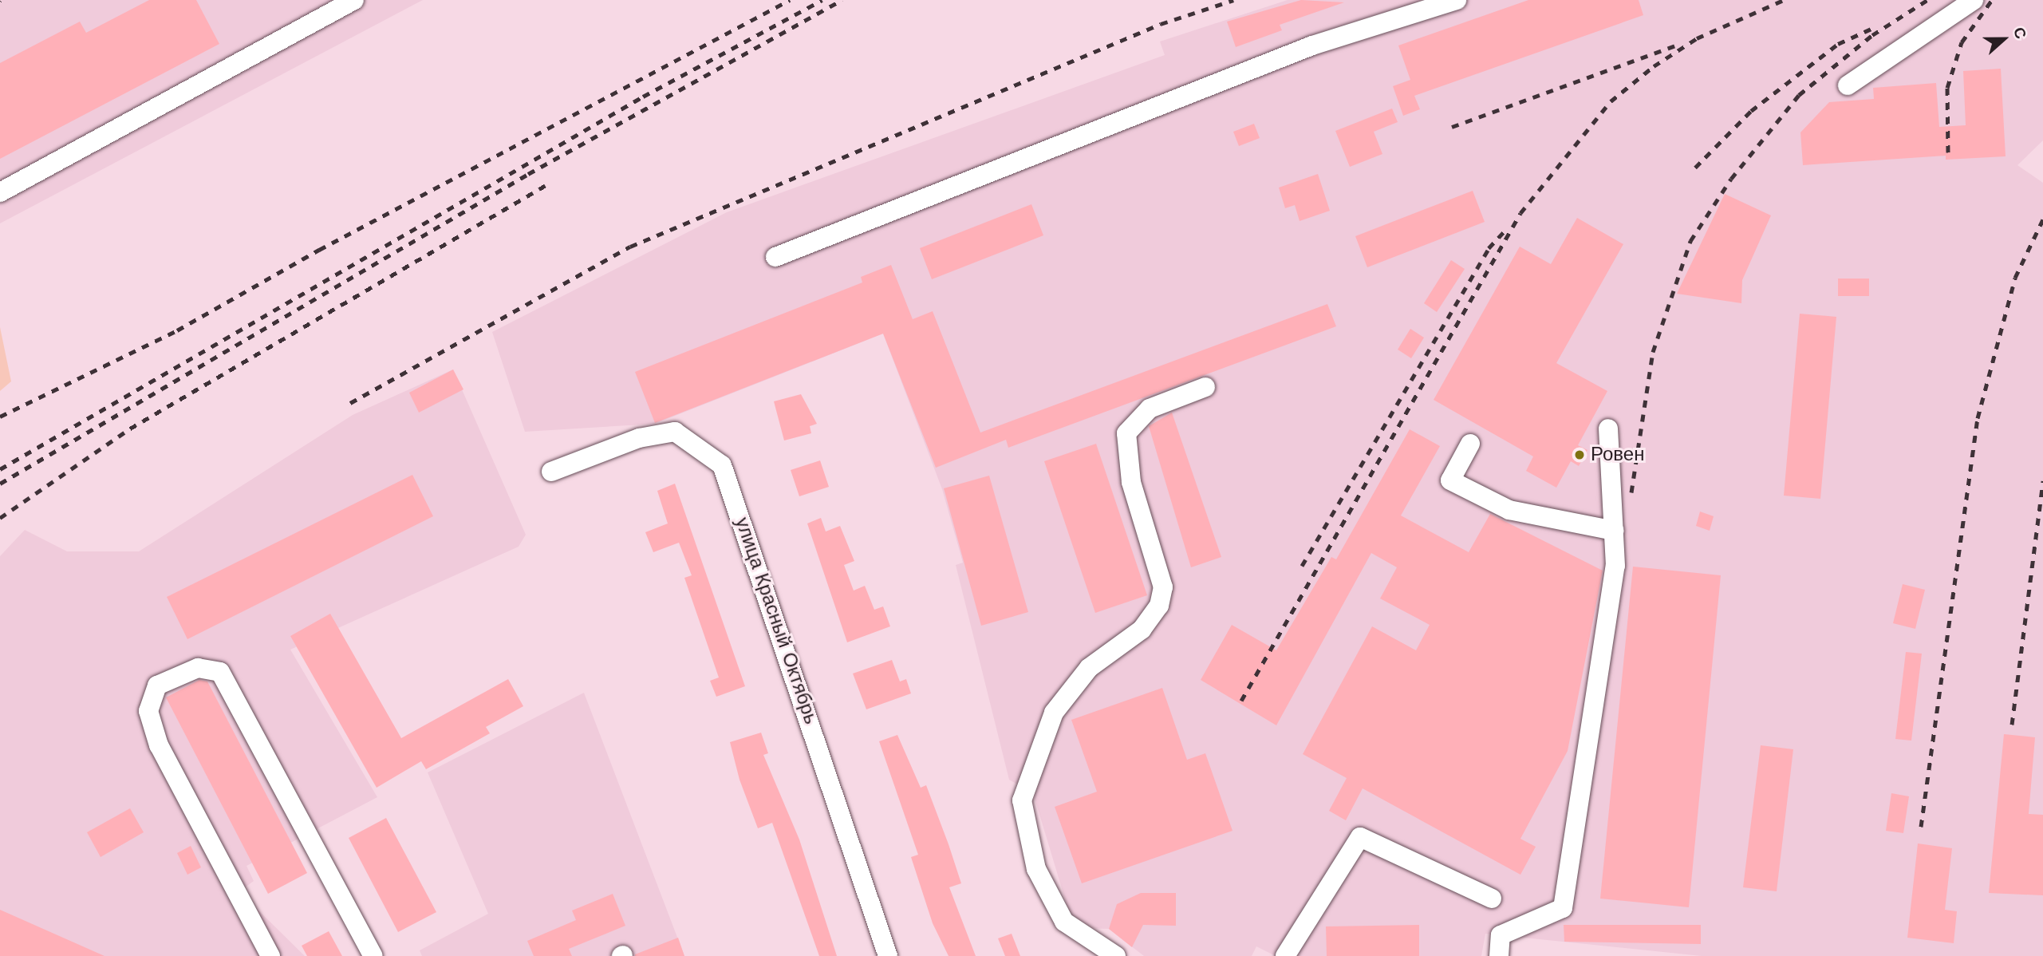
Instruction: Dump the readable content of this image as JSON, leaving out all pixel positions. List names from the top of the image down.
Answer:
{
  "streets": {
    "street": ["улица Красный Октябрь"]
  },
  "places": ["Ровен"],
  "north": "right"
}
